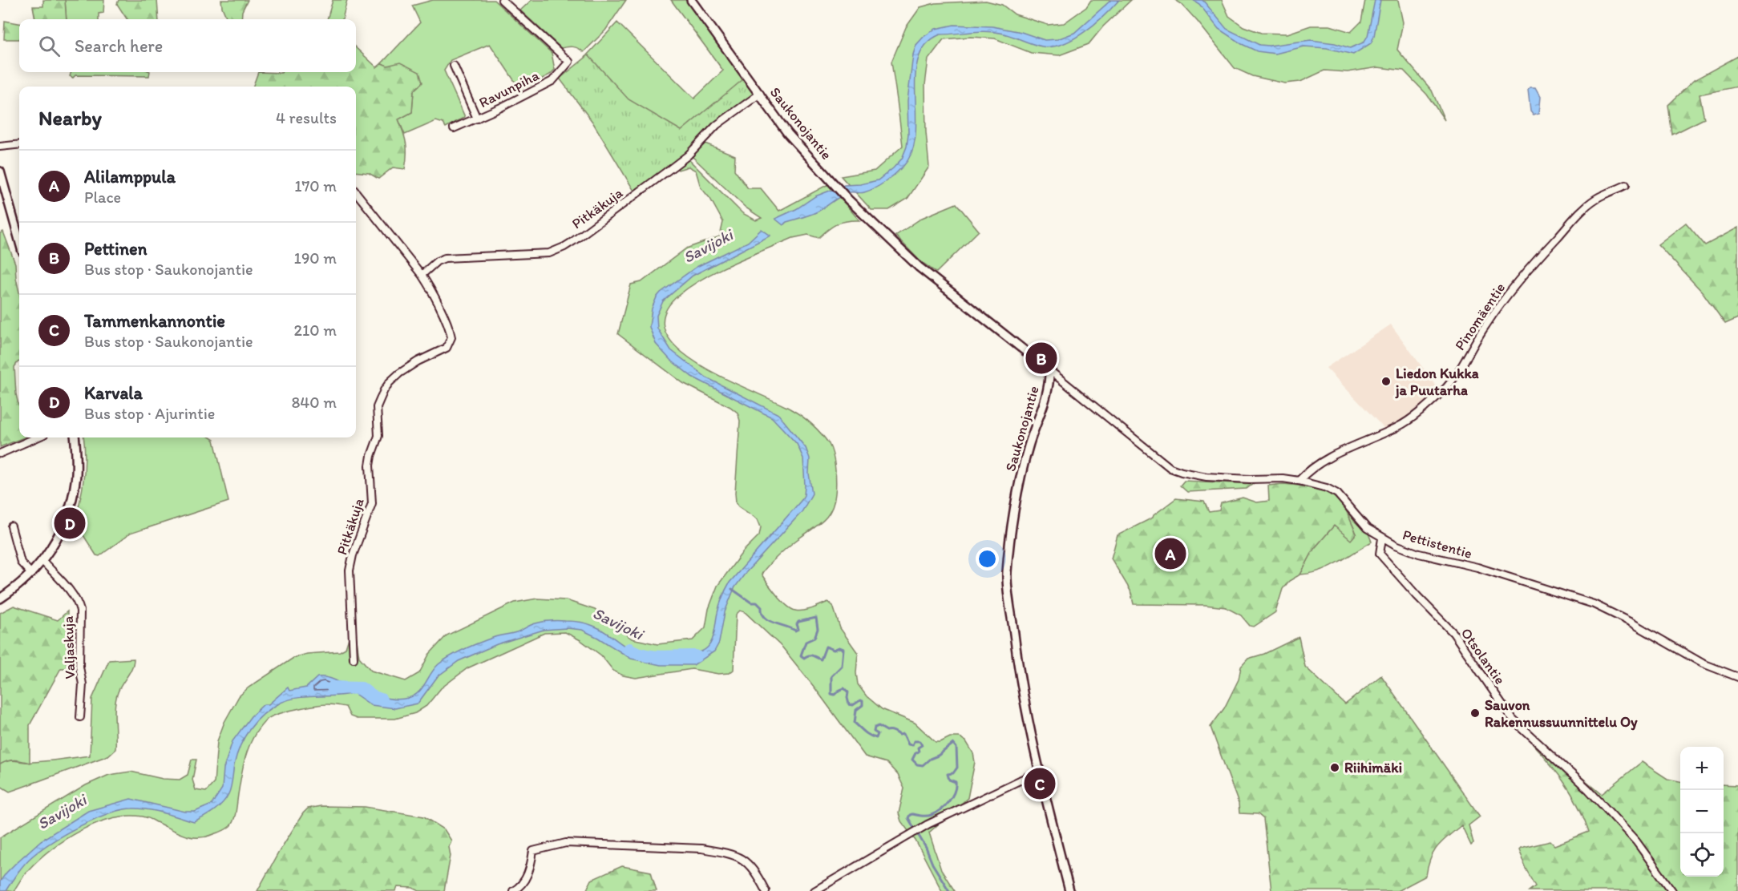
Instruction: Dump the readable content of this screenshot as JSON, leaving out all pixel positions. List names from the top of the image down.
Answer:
{
  "streets": {
    "street": [
      "Ravunpiha",
      "Saukonojantie",
      "Pitkäkuja",
      "Pinomäentie",
      "Pettistentie",
      "Valjaskuja",
      "Otsolantie"
    ]
  },
  "crossings": [
    ["Saukonojantie", "Pitkäkuja"],
    ["Saukonojantie", "Pettistentie"],
    ["Pinomäentie", "Pettistentie"],
    ["Pettistentie", "Otsolantie"]
  ],
  "water": ["Savijoki"],
  "places": ["Liedon Kukka ja Puutarha", "Sauvon Rakennussuunnittelu Oy", "Riihimäki"],
  "page": {
    "search": "Search here",
    "heading": ["Nearby", "4 results"],
    "list": [
      {
        "mark": "A",
        "name": "Alilamppula",
        "note": "Place",
        "value": "170 m"
      },
      {
        "mark": "B",
        "name": "Pettinen",
        "note": "Bus stop · Saukonojantie",
        "value": "190 m"
      },
      {
        "mark": "C",
        "name": "Tammenkannontie",
        "note": "Bus stop · Saukonojantie",
        "value": "210 m"
      },
      {
        "mark": "D",
        "name": "Karvala",
        "note": "Bus stop · Ajurintie",
        "value": "840 m"
      }
    ],
    "pins": [
      "B",
      "D",
      "A",
      "C"
    ],
    "map_buttons": ["+", "−"]
  }
}
